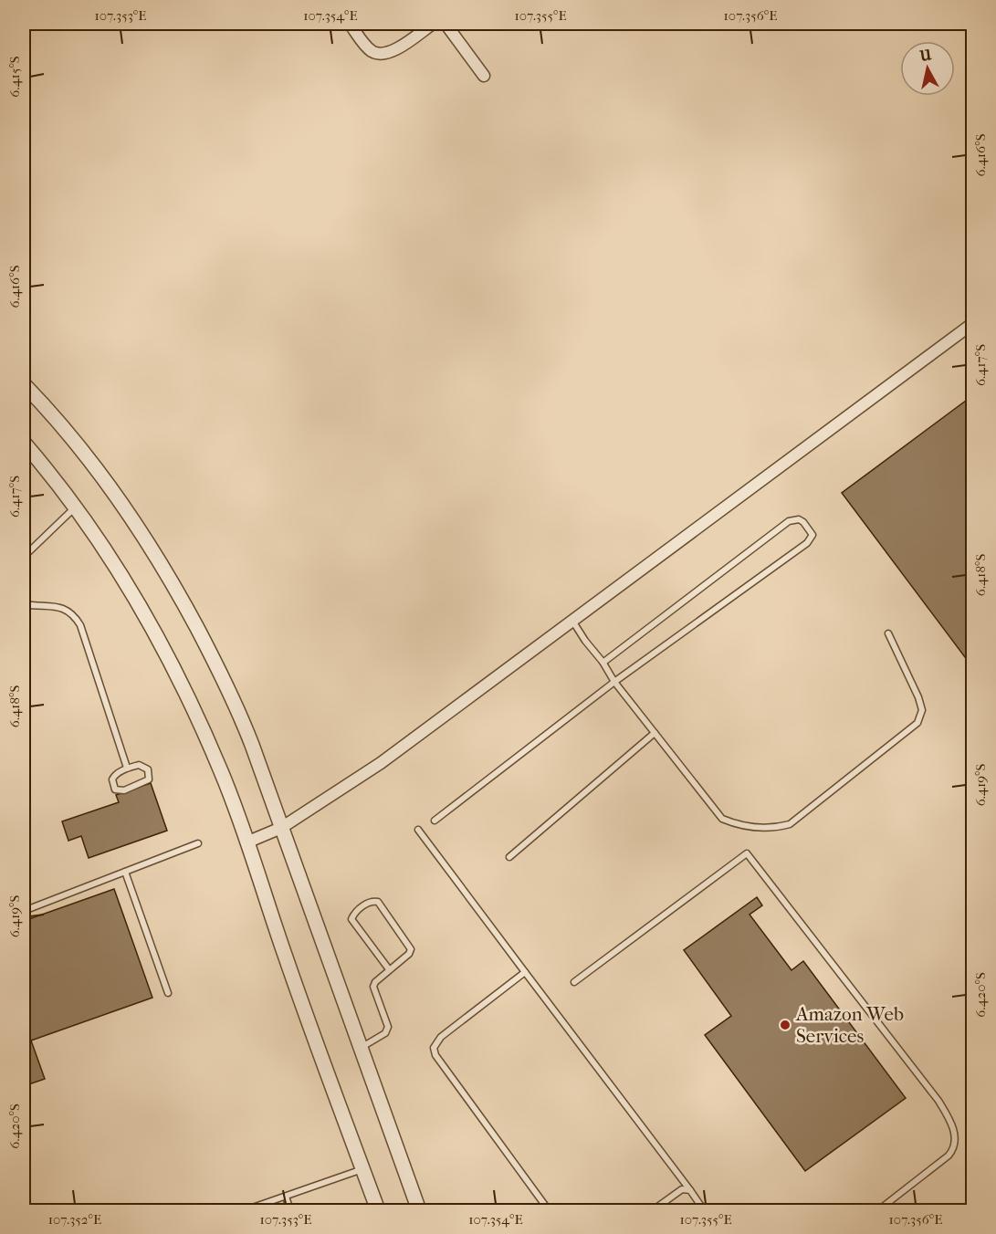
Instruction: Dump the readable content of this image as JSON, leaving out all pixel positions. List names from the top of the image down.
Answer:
{
  "places": ["Amazon Web Services"],
  "north": "top",
  "coordinates": [
    "107.353°E",
    "107.354°E",
    "107.355°E",
    "107.356°E",
    "6.415°S",
    "6.416°S",
    "6.417°S",
    "6.418°S",
    "6.419°S",
    "6.420°S",
    "107.352°E"
  ]
}
